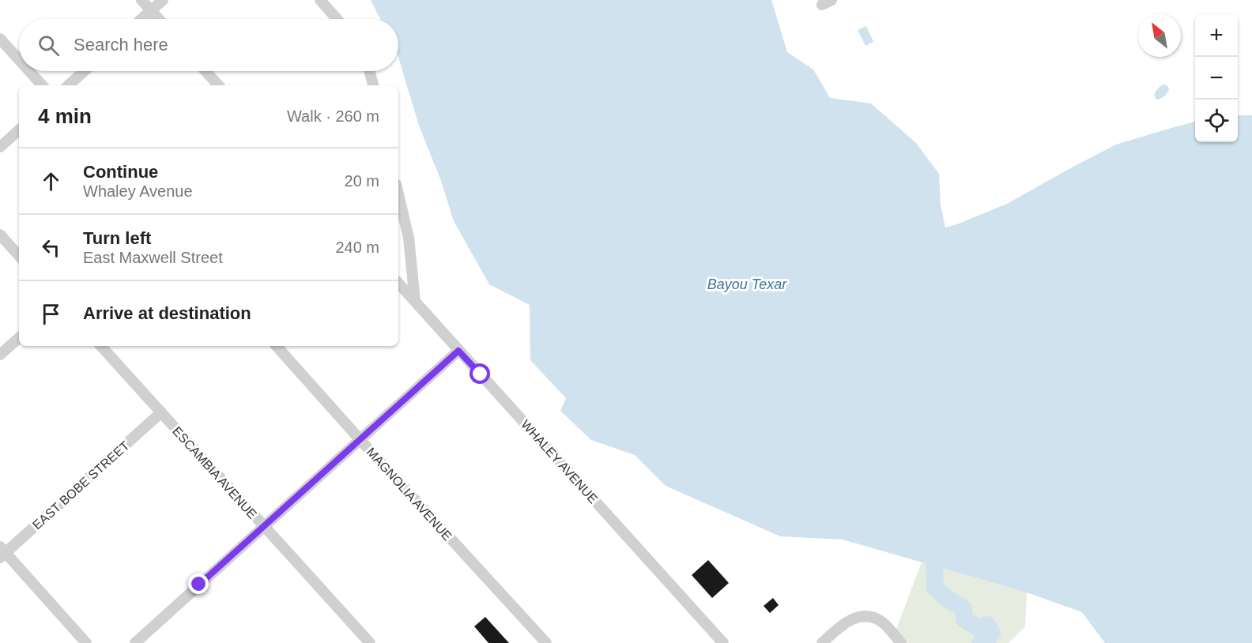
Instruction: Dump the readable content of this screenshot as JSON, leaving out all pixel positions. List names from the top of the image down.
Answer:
{
  "streets": {
    "street": [
      "WHALEY AVENUE",
      "ESCAMBIA AVENUE",
      "EAST BOBE STREET",
      "MAGNOLIA AVENUE"
    ]
  },
  "crossings": [
    ["ESCAMBIA AVENUE", "EAST BOBE STREET"]
  ],
  "water": ["Bayou Texar"],
  "north": "top left",
  "page": {
    "map_buttons": ["+", "−"],
    "search": "Search here",
    "heading": ["4 min", "Walk · 260 m"],
    "list": [
      ["Continue", "Whaley Avenue", "20 m"],
      ["Turn left", "East Maxwell Street", "240 m"],
      "Arrive at destination"
    ]
  }
}
